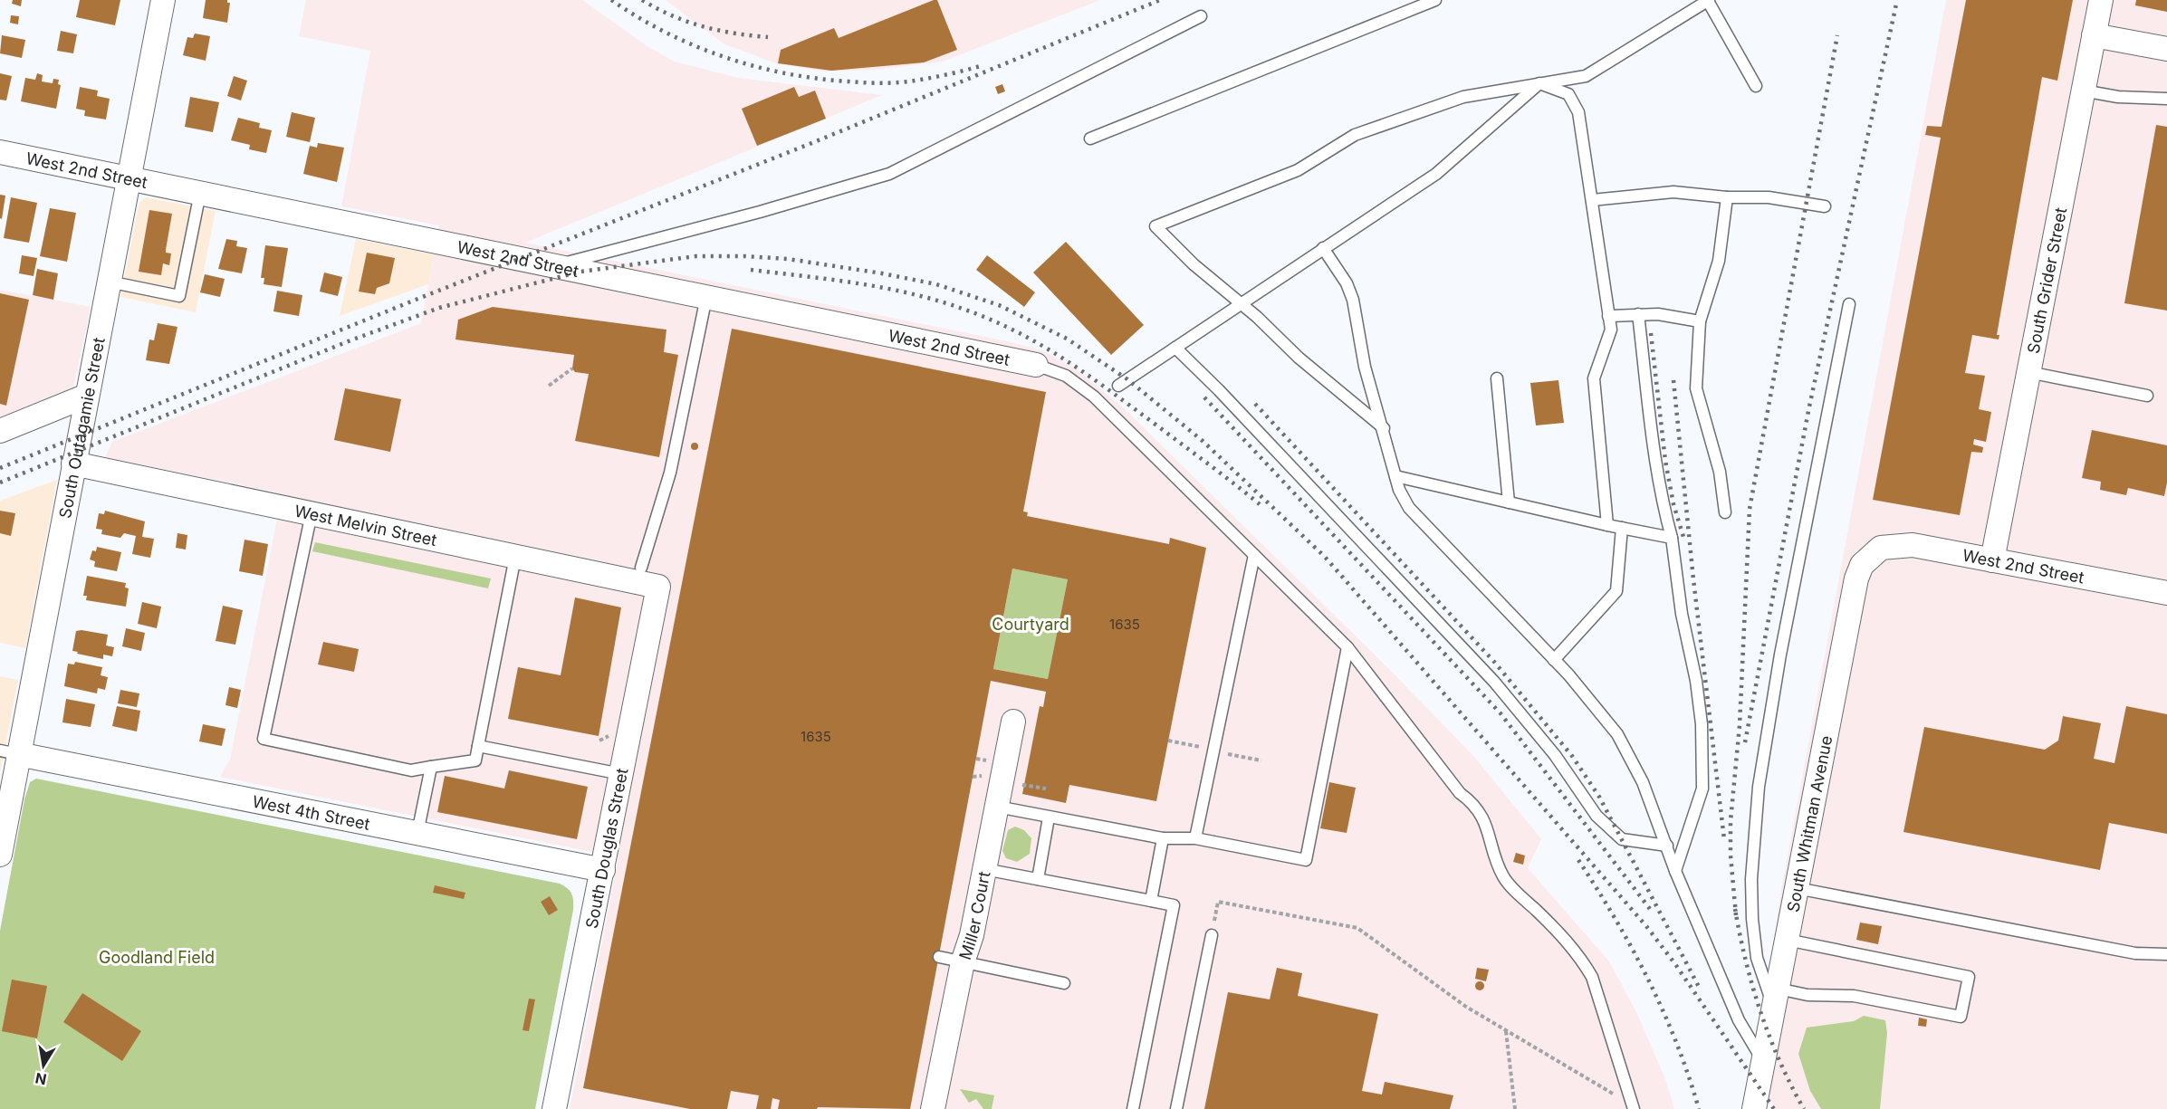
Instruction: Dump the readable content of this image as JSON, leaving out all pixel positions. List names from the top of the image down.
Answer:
{
  "streets": {
    "street": [
      "West 2nd Street",
      "South Grider Street",
      "South Outagamie Street",
      "West Melvin Street",
      "West 4th Street",
      "South Whitman Avenue",
      "South Douglas Street",
      "Miller Court"
    ]
  },
  "crossings": [
    ["West 2nd Street", "South Grider Street"],
    ["West 2nd Street", "South Outagamie Street"],
    ["West 2nd Street", "South Whitman Avenue"],
    ["South Outagamie Street", "West Melvin Street"],
    ["South Outagamie Street", "West 4th Street"],
    ["West Melvin Street", "South Douglas Street"],
    ["West 4th Street", "South Douglas Street"]
  ],
  "parks": ["Courtyard", "Goodland Field"],
  "house_numbers": ["1635", "1635"],
  "north": "bottom"
}
